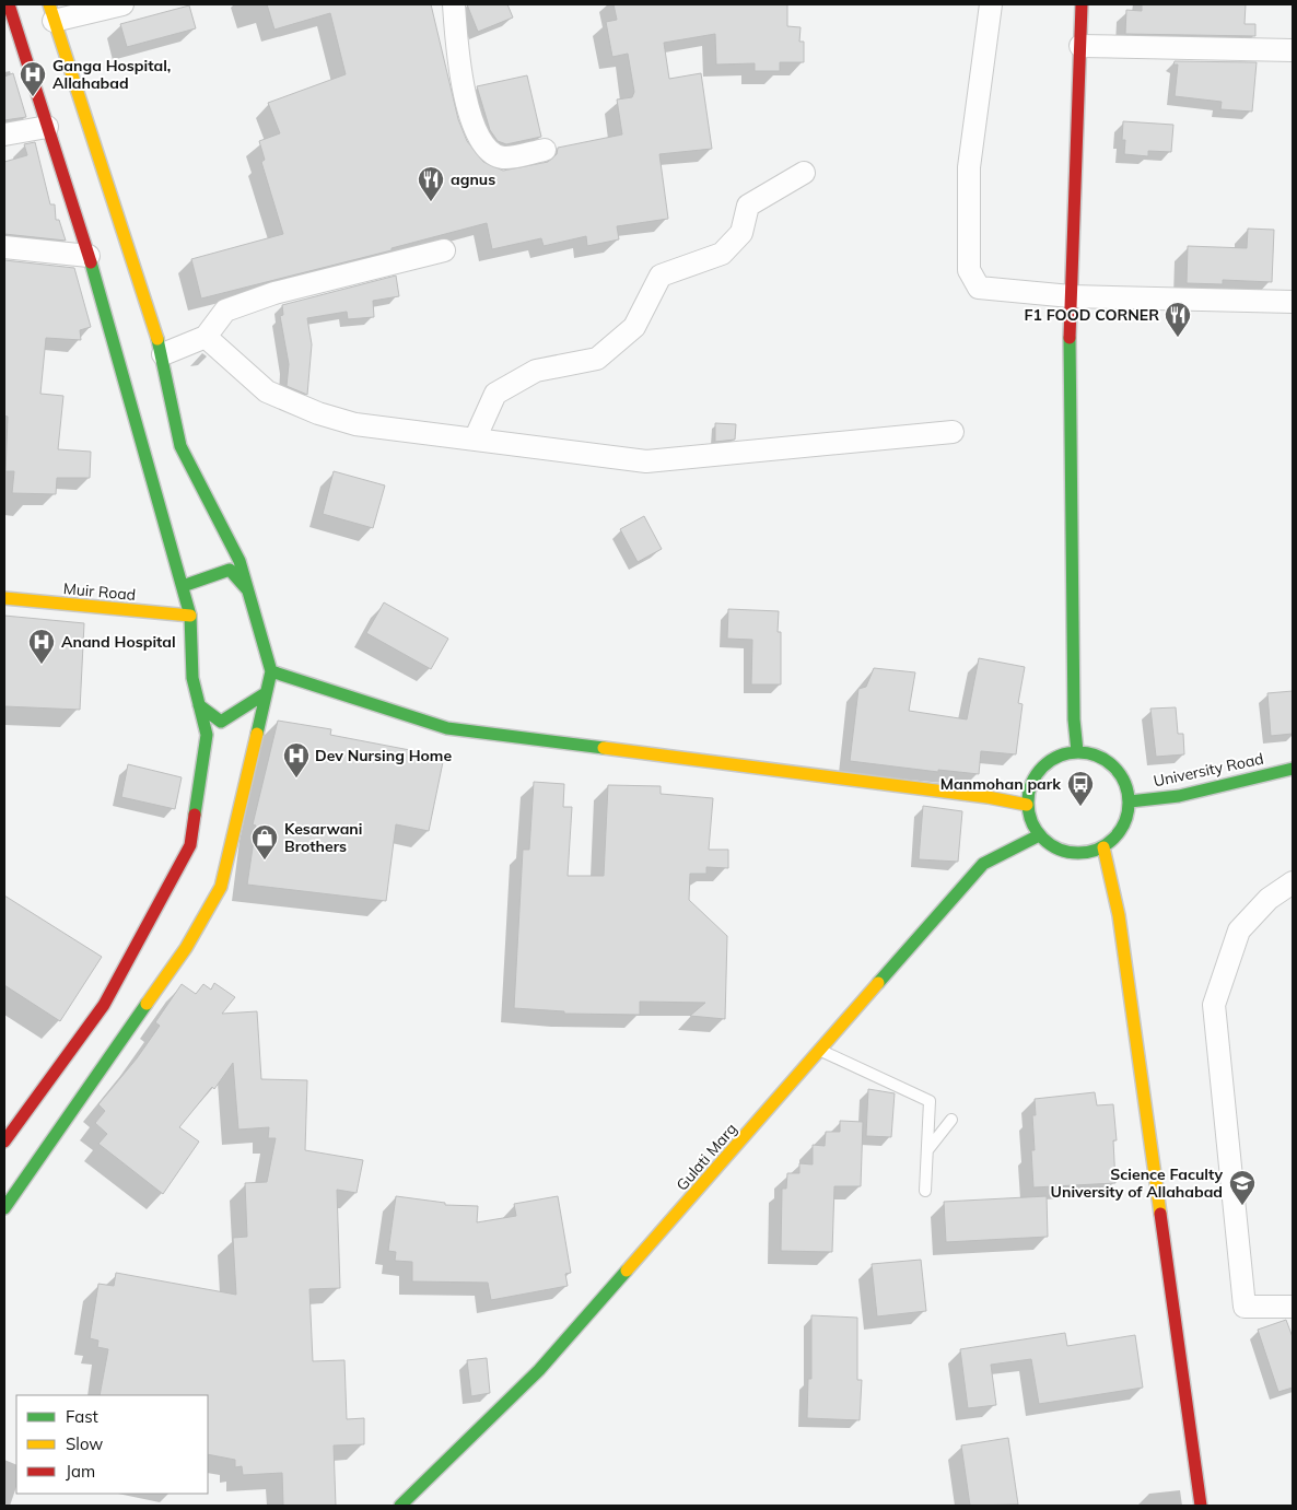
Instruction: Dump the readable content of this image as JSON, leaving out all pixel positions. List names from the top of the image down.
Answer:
{
  "streets": {
    "main road": ["Muir Road", "University Road", "Gulati Marg"]
  },
  "crossings": [
    ["University Road", "Gulati Marg"]
  ],
  "places": {
    "hospital": ["Ganga Hospital, Allahabad", "Anand Hospital", "Dev Nursing Home"],
    "restaurant": ["agnus", "F1 FOOD CORNER"],
    "bus stop": ["Manmohan park"],
    "shop": ["Kesarwani Brothers"],
    "school or university": ["Science Faculty University of Allahabad"]
  },
  "legend": ["Fast", "Slow", "Jam"]
}
